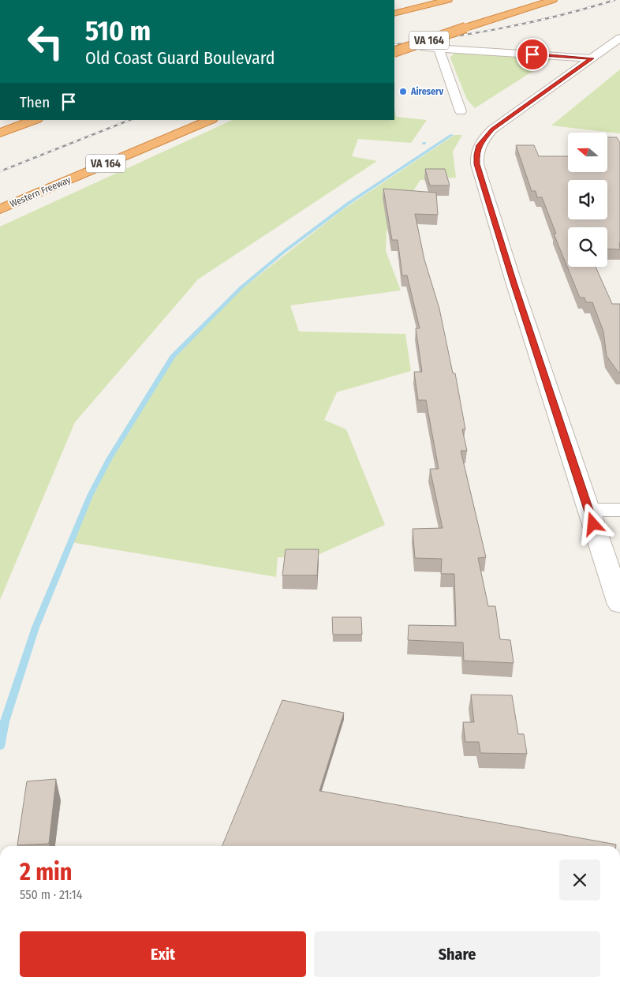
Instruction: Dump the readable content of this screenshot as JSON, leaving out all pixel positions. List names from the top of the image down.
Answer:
{
  "streets": {
    "highway": ["VA 164", "Western Freeway"]
  },
  "places": ["Aireserv"],
  "north": "left",
  "page": {
    "turn": ["510 m", "Old Coast Guard Boulevard"],
    "then": "Then",
    "heading": ["2 min", "550 m · 21:14"],
    "buttons": ["Exit", "Share"]
  }
}
